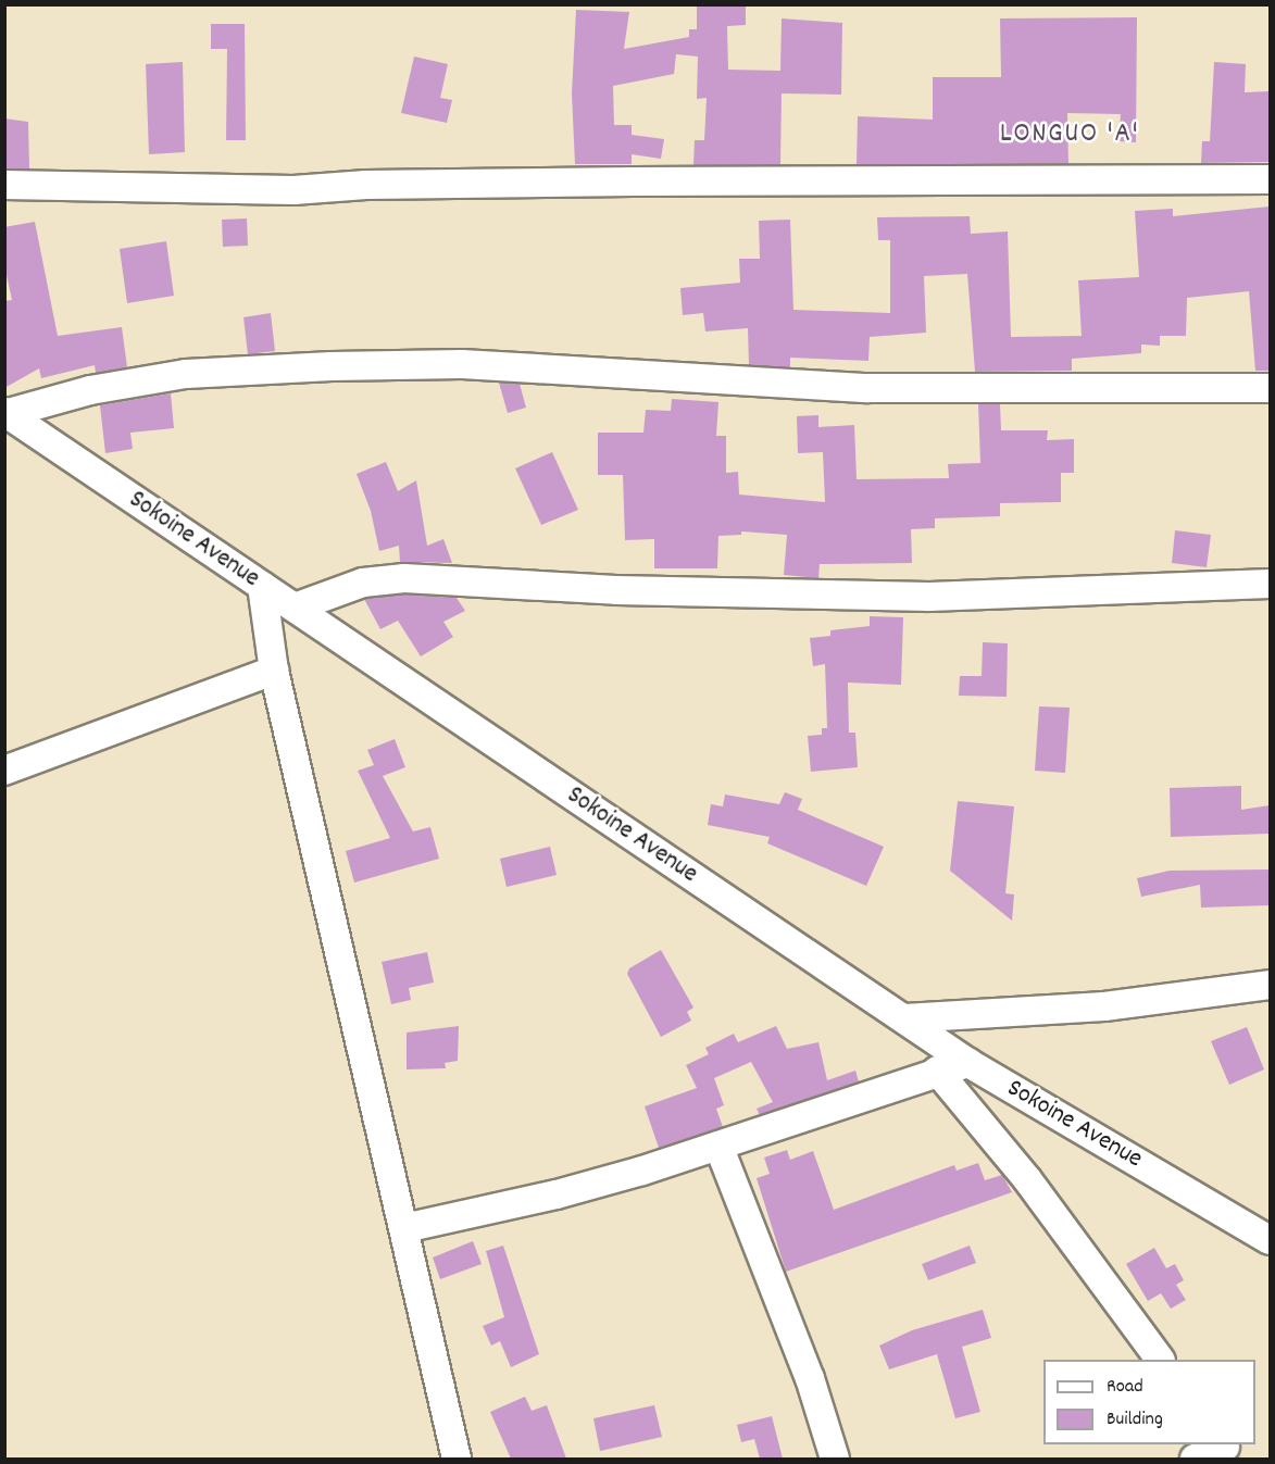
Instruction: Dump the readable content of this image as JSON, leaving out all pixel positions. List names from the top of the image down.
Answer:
{
  "streets": {
    "street": ["Sokoine Avenue"]
  },
  "districts": ["LONGUO 'A'"],
  "legend": ["Road", "Building"]
}
